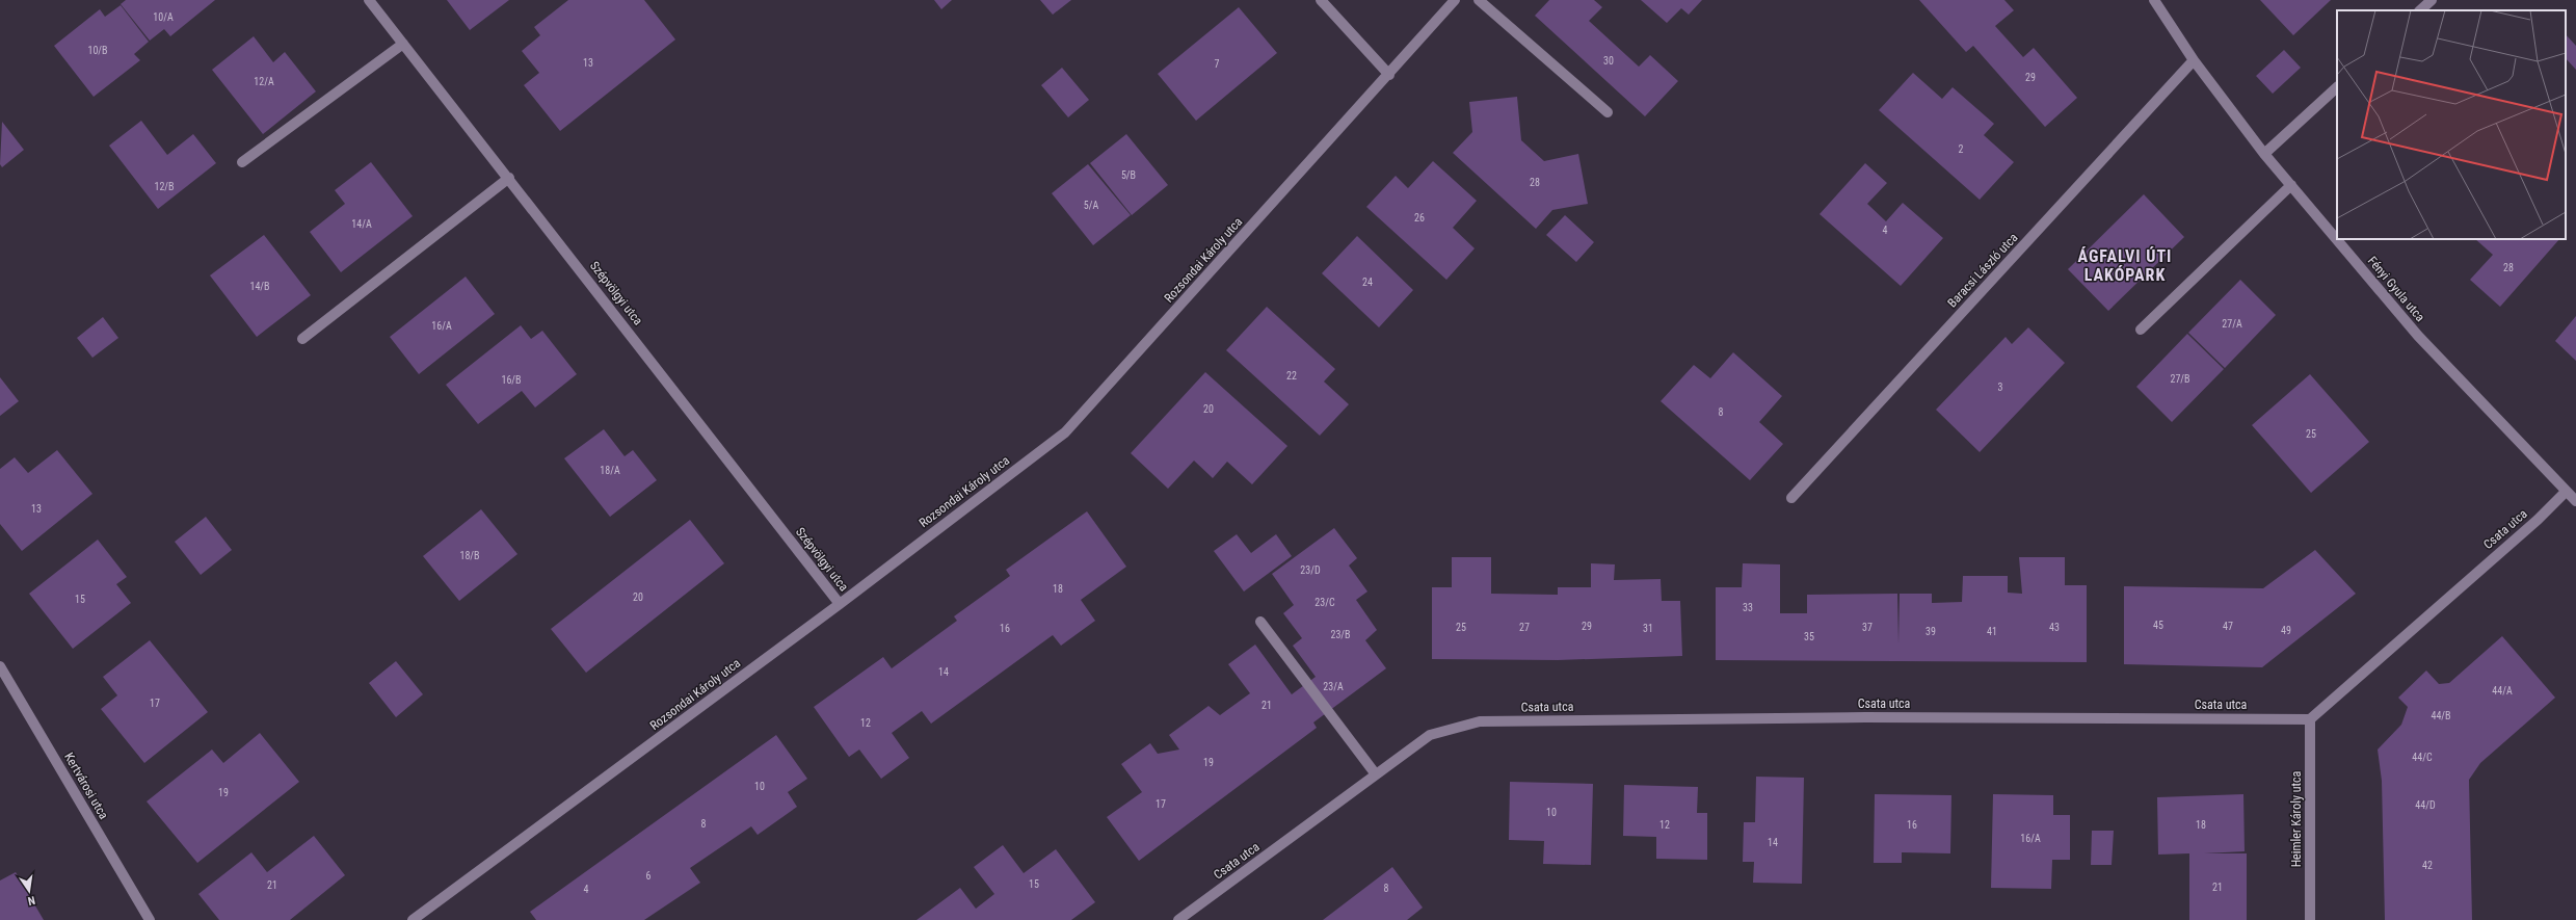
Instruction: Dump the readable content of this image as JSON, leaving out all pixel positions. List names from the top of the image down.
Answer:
{
  "streets": {
    "street": [
      "Rozsondai Károly utca",
      "Baracsi László utca",
      "Fényi Gyula utca",
      "Szépvölgyi utca",
      "Csata utca",
      "Kertvárosi utca",
      "Heimler Károly utca"
    ]
  },
  "crossings": [
    ["Rozsondai Károly utca", "Szépvölgyi utca"],
    ["Baracsi László utca", "Fényi Gyula utca"],
    ["Fényi Gyula utca", "Csata utca"],
    ["Csata utca", "Heimler Károly utca"]
  ],
  "districts": ["ÁGFALVI ÚTI LAKÓPARK"],
  "house_numbers": [
    "10/A",
    "10/B",
    "30",
    "13",
    "7",
    "29",
    "12/A",
    "2",
    "5/B",
    "28",
    "12/B",
    "5/A",
    "26",
    "14/A",
    "4",
    "28",
    "24",
    "14/B",
    "27/A",
    "16/A",
    "22",
    "27/B",
    "16/B",
    "3",
    "20",
    "8",
    "25",
    "18/A",
    "13",
    "18/B",
    "23/D",
    "18",
    "20",
    "15",
    "23/C",
    "33",
    "45",
    "29",
    "47",
    "25",
    "27",
    "37",
    "43",
    "16",
    "31",
    "49",
    "39",
    "41",
    "23/B",
    "35",
    "14",
    "23/A",
    "44/A",
    "17",
    "21",
    "44/B",
    "12",
    "44/C",
    "19",
    "10",
    "19",
    "17",
    "44/D",
    "10",
    "8",
    "12",
    "16",
    "18",
    "16/A",
    "14",
    "42",
    "6",
    "15",
    "21",
    "21",
    "8",
    "4"
  ],
  "north": "bottom"
}
